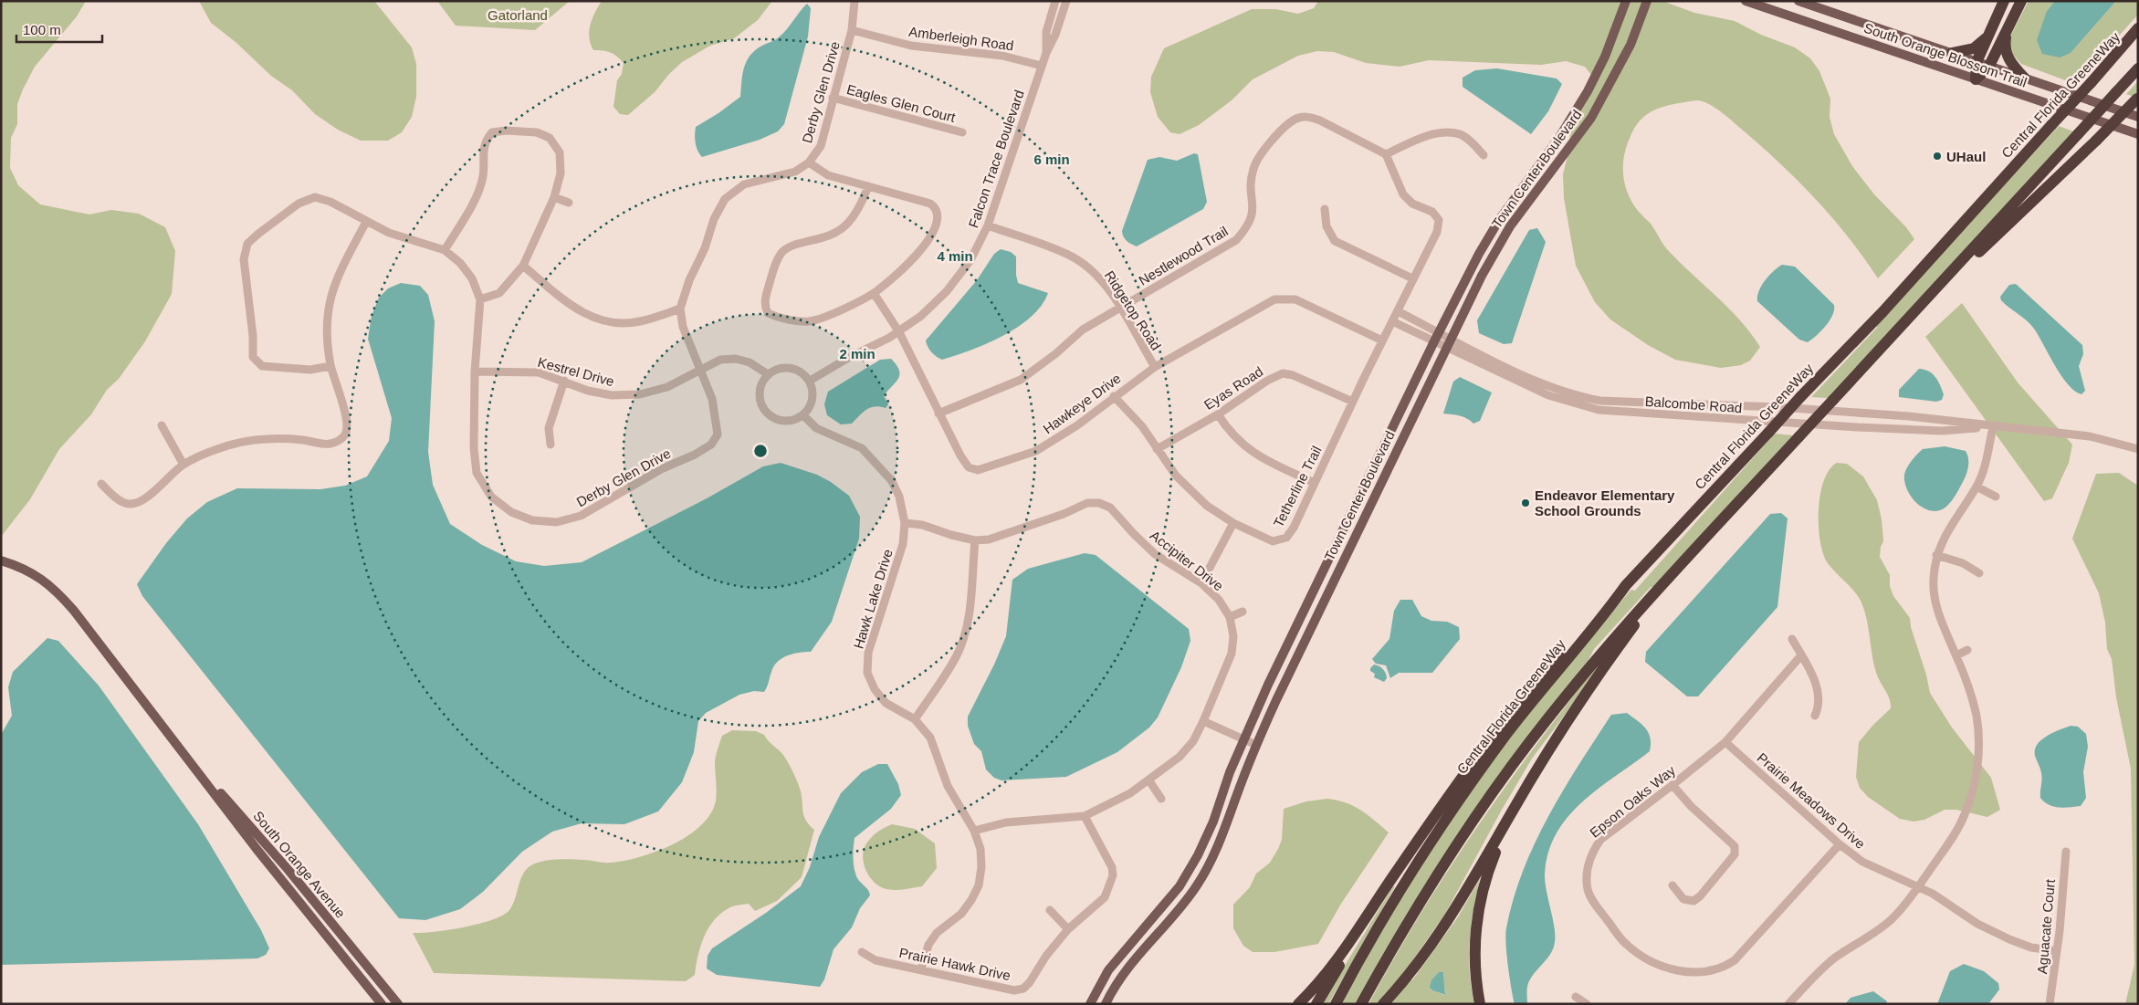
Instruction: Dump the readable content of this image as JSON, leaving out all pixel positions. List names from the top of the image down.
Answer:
{
  "streets": {
    "highway": ["Central Florida GreeneWay"],
    "main road": ["South Orange Blossom Trail", "Town Center Boulevard", "South Orange Avenue"],
    "street": [
      "Amberleigh Road",
      "Derby Glen Drive",
      "Eagles Glen Court",
      "Falcon Trace Boulevard",
      "Nestlewood Trail",
      "Ridgetop Road",
      "Kestrel Drive",
      "Eyas Road",
      "Hawkeye Drive",
      "Balcombe Road",
      "Tetherline Trail",
      "Accipiter Drive",
      "Hawk Lake Drive",
      "Prairie Meadows Drive",
      "Epson Oaks Way",
      "Aguacate Court",
      "Prairie Hawk Drive"
    ]
  },
  "crossings": [
    ["Amberleigh Road", "Derby Glen Drive"],
    ["Amberleigh Road", "Falcon Trace Boulevard"],
    ["Derby Glen Drive", "Eagles Glen Court"],
    ["Derby Glen Drive", "Kestrel Drive"],
    ["Falcon Trace Boulevard", "Ridgetop Road"],
    ["Falcon Trace Boulevard", "Kestrel Drive"],
    ["Falcon Trace Boulevard", "Hawkeye Drive"],
    ["Falcon Trace Boulevard", "Hawk Lake Drive"],
    ["Town Center Boulevard", "Balcombe Road"],
    ["Nestlewood Trail", "Ridgetop Road"],
    ["Nestlewood Trail", "Hawkeye Drive"],
    ["Ridgetop Road", "Hawkeye Drive"],
    ["Kestrel Drive", "Hawk Lake Drive"],
    ["Eyas Road", "Tetherline Trail"],
    ["Hawkeye Drive", "Tetherline Trail"],
    ["Accipiter Drive", "Hawk Lake Drive"],
    ["Accipiter Drive", "Prairie Hawk Drive"],
    ["Hawk Lake Drive", "Prairie Hawk Drive"],
    ["Prairie Meadows Drive", "Epson Oaks Way"],
    ["Prairie Meadows Drive", "Aguacate Court"]
  ],
  "parks": ["Gatorland"],
  "places": ["UHaul", "Endeavor Elementary School Grounds"],
  "scale_bar": "100 m",
  "rings": ["6 min", "4 min", "2 min"]
}
